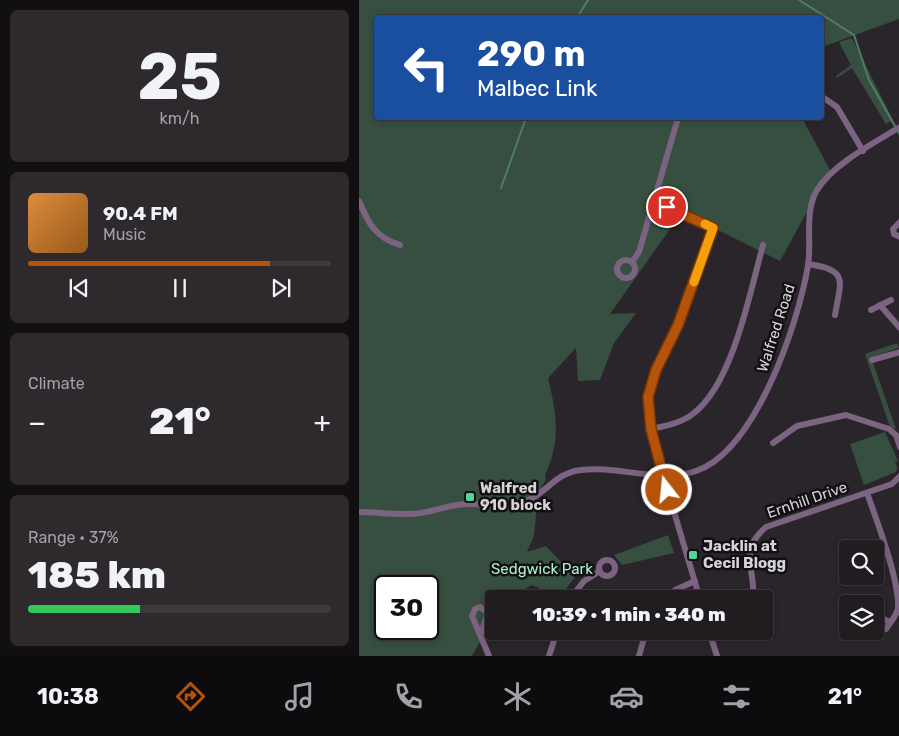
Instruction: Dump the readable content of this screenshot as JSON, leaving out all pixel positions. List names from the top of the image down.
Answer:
{
  "streets": {
    "street": ["Walfred Road", "Ernhill Drive"]
  },
  "parks": ["Sedgwick Park"],
  "places": {
    "transit": ["Walfred 910 block", "Jacklin at Cecil Blogg"]
  },
  "page": {
    "tile": [
      ["25", "km/h"],
      "Climate",
      ["Range · 37%", "185 km"]
    ],
    "turn": ["290 m", "Malbec Link"],
    "song": ["90.4 FM", "Music"],
    "heat": ["−", "21°", "+"],
    "limit": "30",
    "trip": "10:39 · 1 min · 340 m",
    "tabs": ["10:38", "21°"]
  }
}
